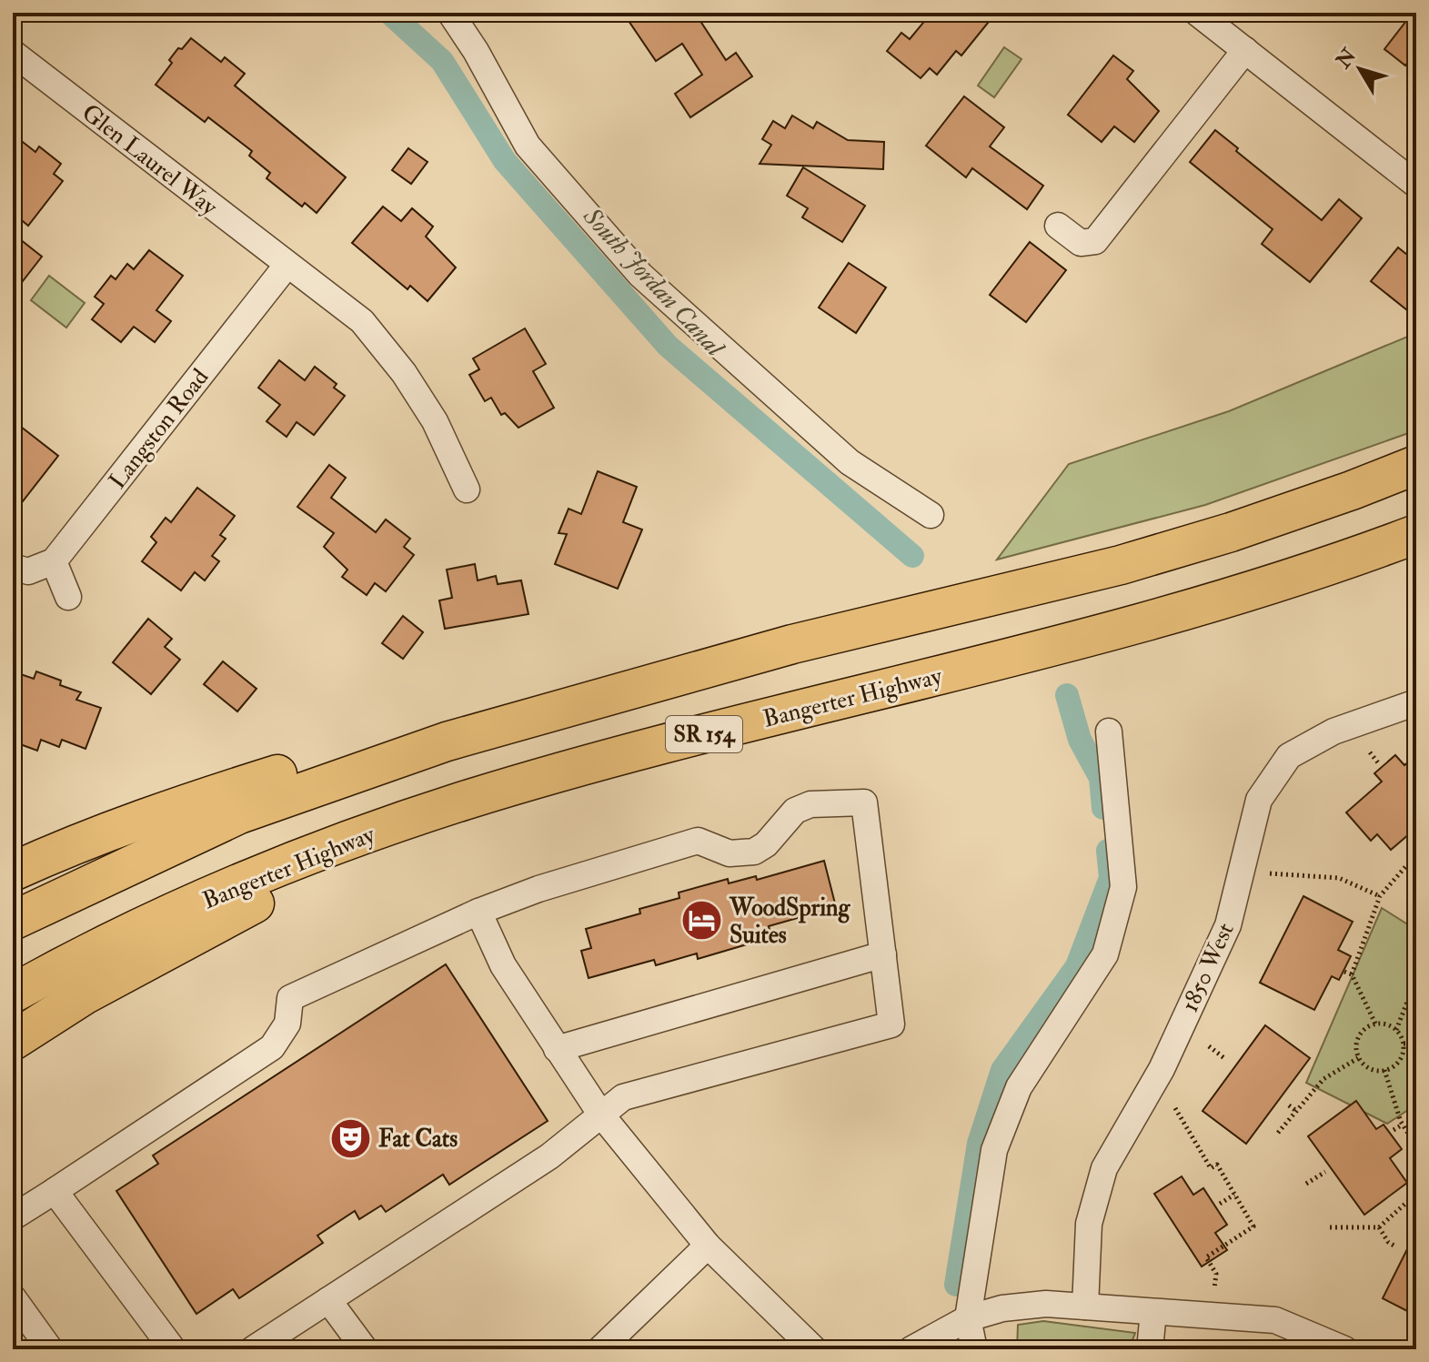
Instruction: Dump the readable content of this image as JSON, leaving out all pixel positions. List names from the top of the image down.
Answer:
{
  "streets": {
    "highway": ["Bangerter Highway", "SR 154"],
    "street": ["Glen Laurel Way", "Langston Road", "1850 West"]
  },
  "crossings": [
    ["Glen Laurel Way", "Langston Road"]
  ],
  "water": ["South Jordan Canal"],
  "places": {
    "hotel": ["WoodSpring Suites"],
    "theatre": ["Fat Cats"]
  },
  "north": "top left"
}
